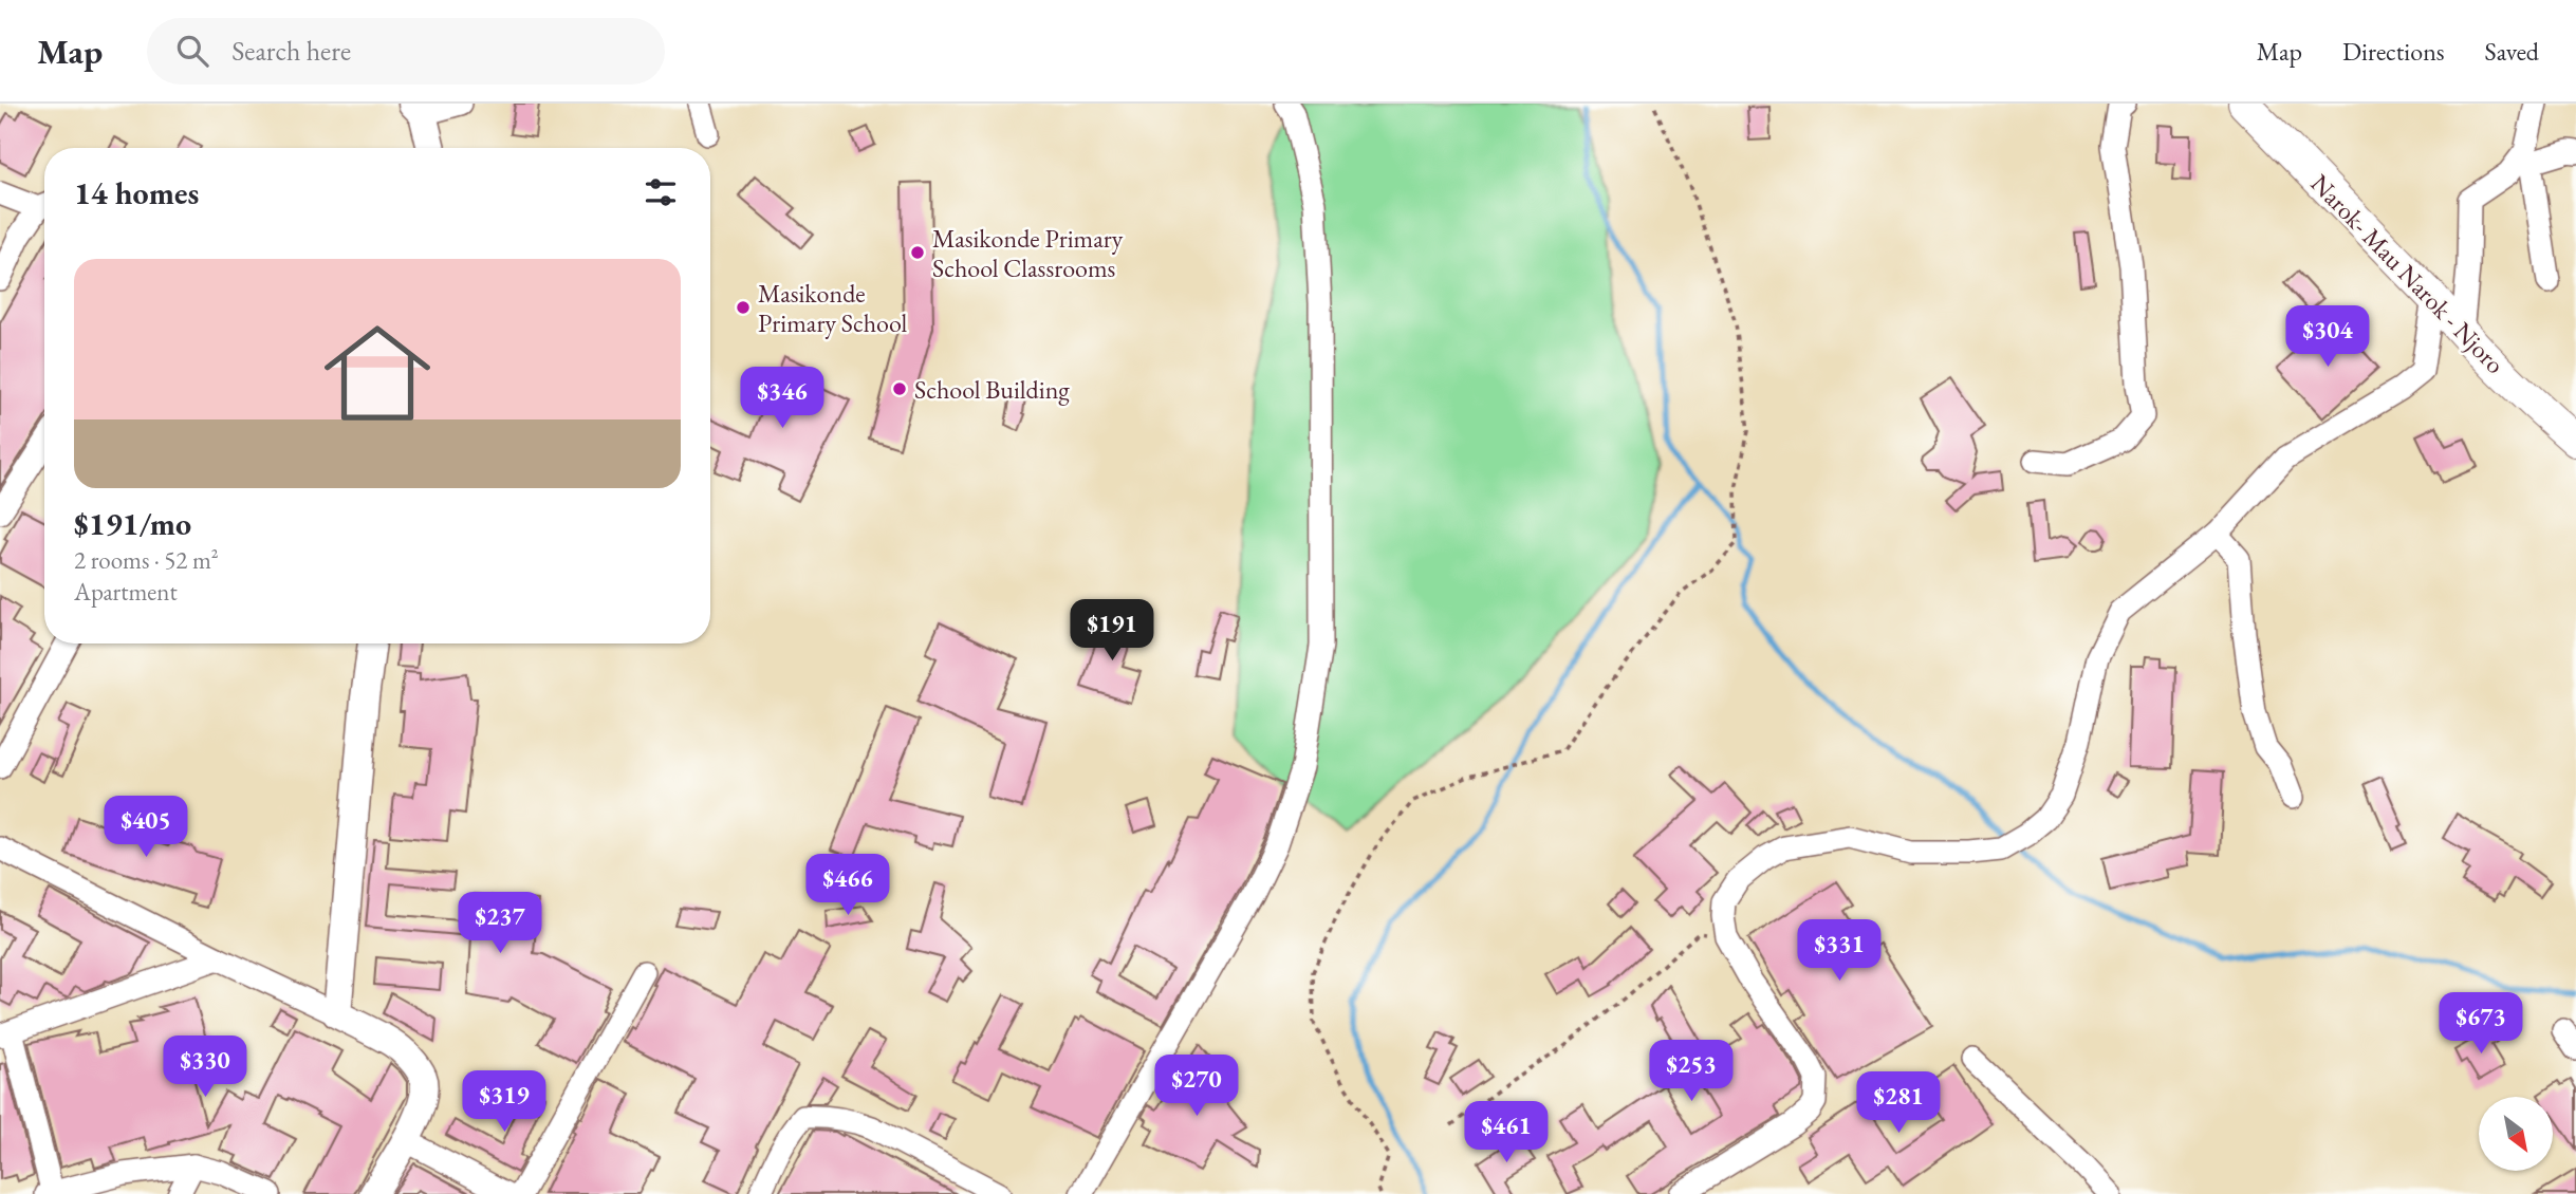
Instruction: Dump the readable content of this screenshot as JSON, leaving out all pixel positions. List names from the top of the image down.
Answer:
{
  "streets": {
    "highway": ["Narok- Mau Narok - Njoro"]
  },
  "places": ["Masikonde Primary School Classrooms", "Masikonde Primary School", "School Building"],
  "north": "bottom right",
  "page": {
    "header": "Map",
    "search": "Search here",
    "nav": ["Map", "Directions", "Saved"],
    "heading": "14 homes",
    "list": [
      {
        "name": "$191/mo",
        "note": "2 rooms · 52 m² · Apartment"
      }
    ],
    "price": [
      "$304",
      "$346",
      "$191",
      "$405",
      "$466",
      "$237",
      "$331",
      "$673",
      "$330",
      "$253",
      "$270",
      "$319",
      "$281",
      "$461"
    ]
  }
}
